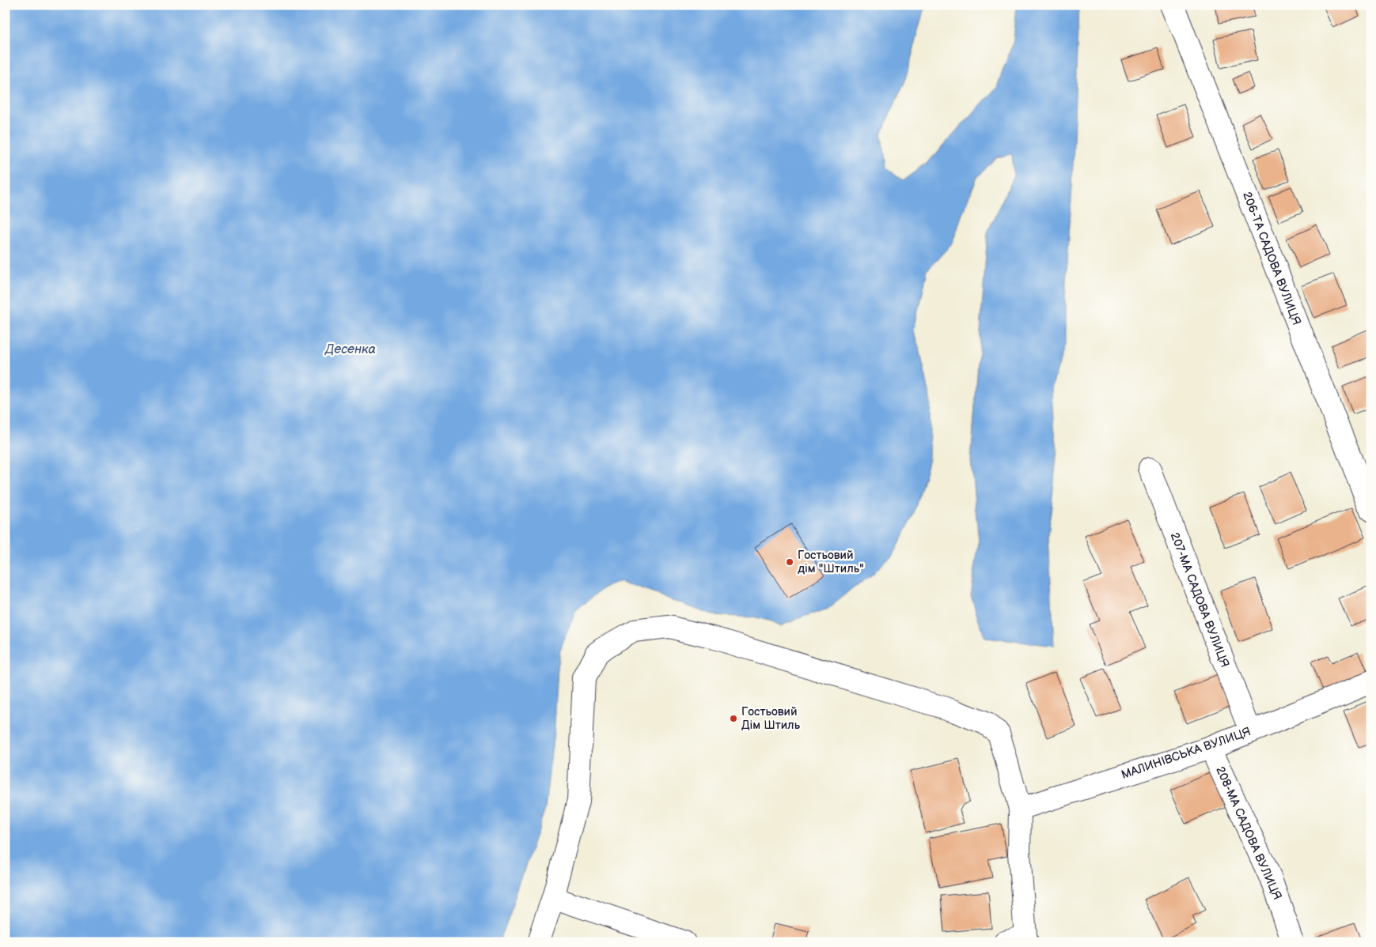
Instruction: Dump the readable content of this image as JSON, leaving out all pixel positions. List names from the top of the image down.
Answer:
{
  "streets": {
    "street": [
      "206-ТА САДОВА ВУЛИЦЯ",
      "207-МА САДОВА ВУЛИЦЯ",
      "МАЛИНІВСЬКА ВУЛИЦЯ",
      "208-МА САДОВА ВУЛИЦЯ"
    ]
  },
  "crossings": [
    ["207-МА САДОВА ВУЛИЦЯ", "МАЛИНІВСЬКА ВУЛИЦЯ"],
    ["МАЛИНІВСЬКА ВУЛИЦЯ", "208-МА САДОВА ВУЛИЦЯ"]
  ],
  "water": ["Десенка"],
  "places": ["Гостьовий дім \"Штиль\"", "Гостьовий Дім Штиль"]
}
